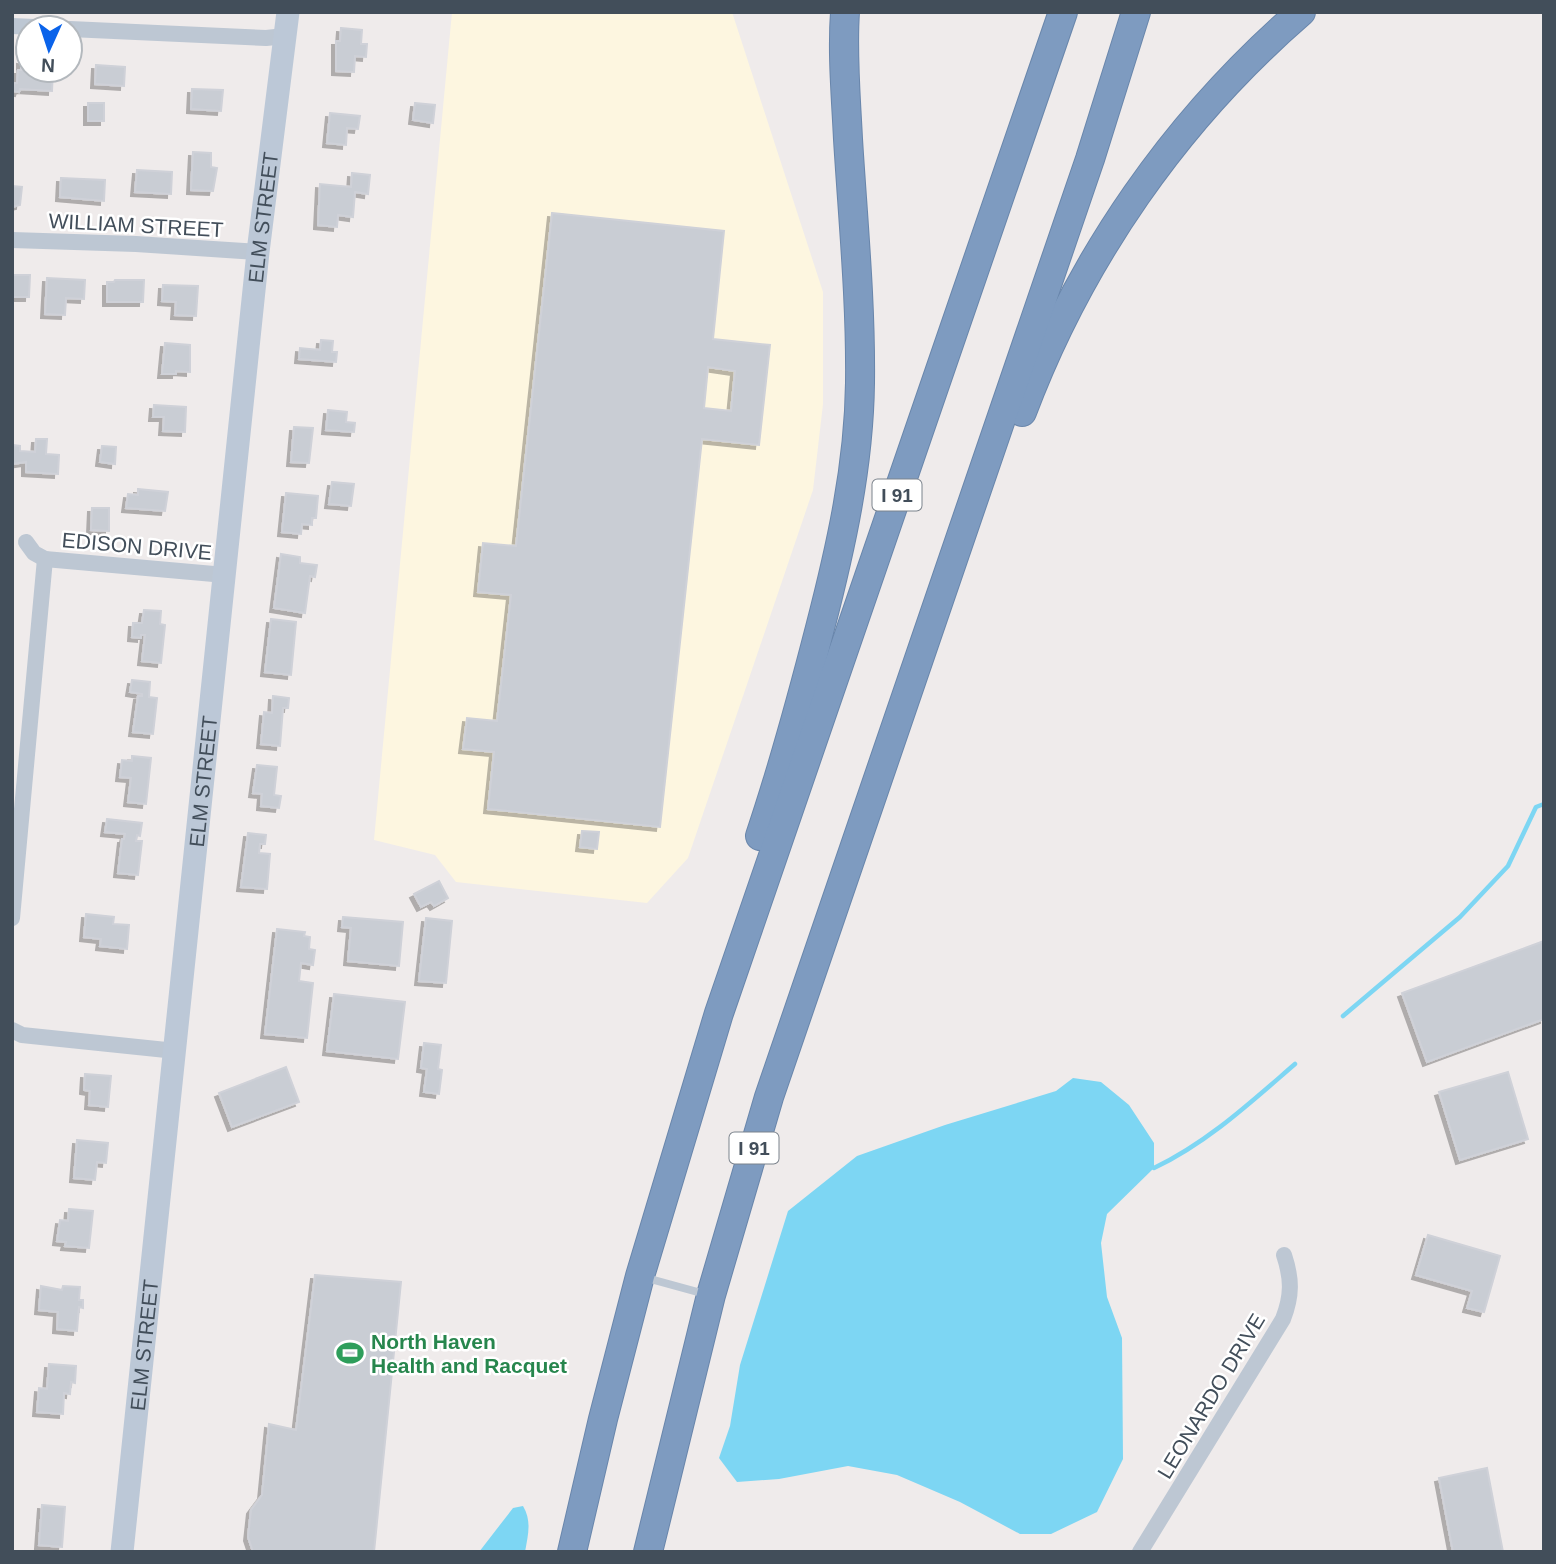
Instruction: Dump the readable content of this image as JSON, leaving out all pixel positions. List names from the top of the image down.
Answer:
{
  "streets": {
    "highway": ["I 91"],
    "street": [
      "ELM STREET",
      "WILLIAM STREET",
      "EDISON DRIVE",
      "LEONARDO DRIVE"
    ]
  },
  "crossings": [
    ["ELM STREET", "WILLIAM STREET"],
    ["ELM STREET", "EDISON DRIVE"]
  ],
  "places": {
    "sports": ["North Haven Health and Racquet"]
  },
  "north": "bottom"
}
